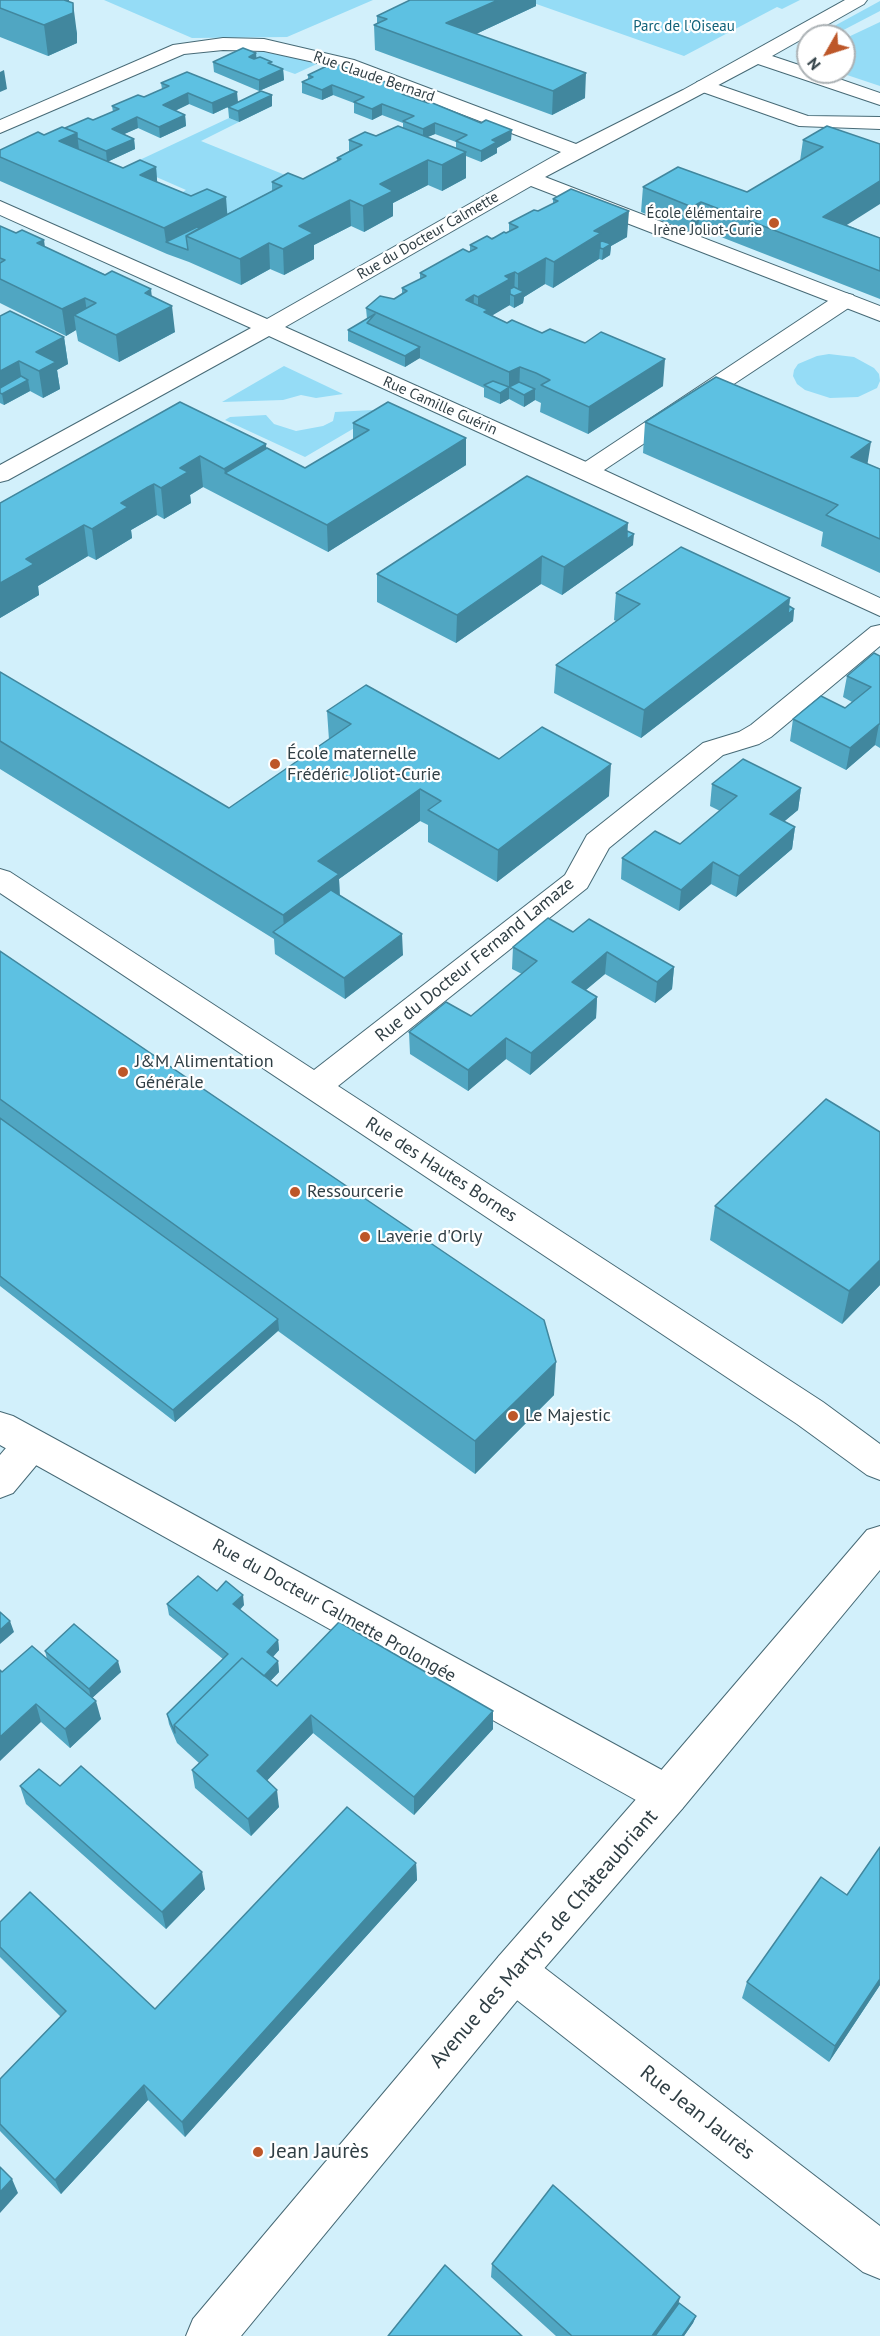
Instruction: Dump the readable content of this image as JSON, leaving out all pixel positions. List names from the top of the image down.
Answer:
{
  "streets": {
    "street": [
      "Rue Claude Bernard",
      "Rue du Docteur Calmette",
      "Rue Camille Guérin",
      "Rue du Docteur Fernand Lamaze",
      "Rue des Hautes Bornes",
      "Rue du Docteur Calmette Prolongée",
      "Avenue des Martyrs de Châteaubriant",
      "Rue Jean Jaurès"
    ]
  },
  "crossings": [
    ["Rue Claude Bernard", "Rue du Docteur Calmette"],
    ["Rue du Docteur Calmette", "Rue Camille Guérin"],
    ["Rue du Docteur Fernand Lamaze", "Rue des Hautes Bornes"],
    ["Rue du Docteur Calmette Prolongée", "Avenue des Martyrs de Châteaubriant"],
    ["Avenue des Martyrs de Châteaubriant", "Rue Jean Jaurès"]
  ],
  "parks": ["Parc de l'Oiseau"],
  "places": [
    "École élémentaire Irène Joliot-Curie",
    "École maternelle Frédéric Joliot-Curie",
    "J&M Alimentation Générale",
    "Ressourcerie",
    "Laverie d'Orly",
    "Le Majestic",
    "Jean Jaurès"
  ],
  "north": "bottom left"
}
